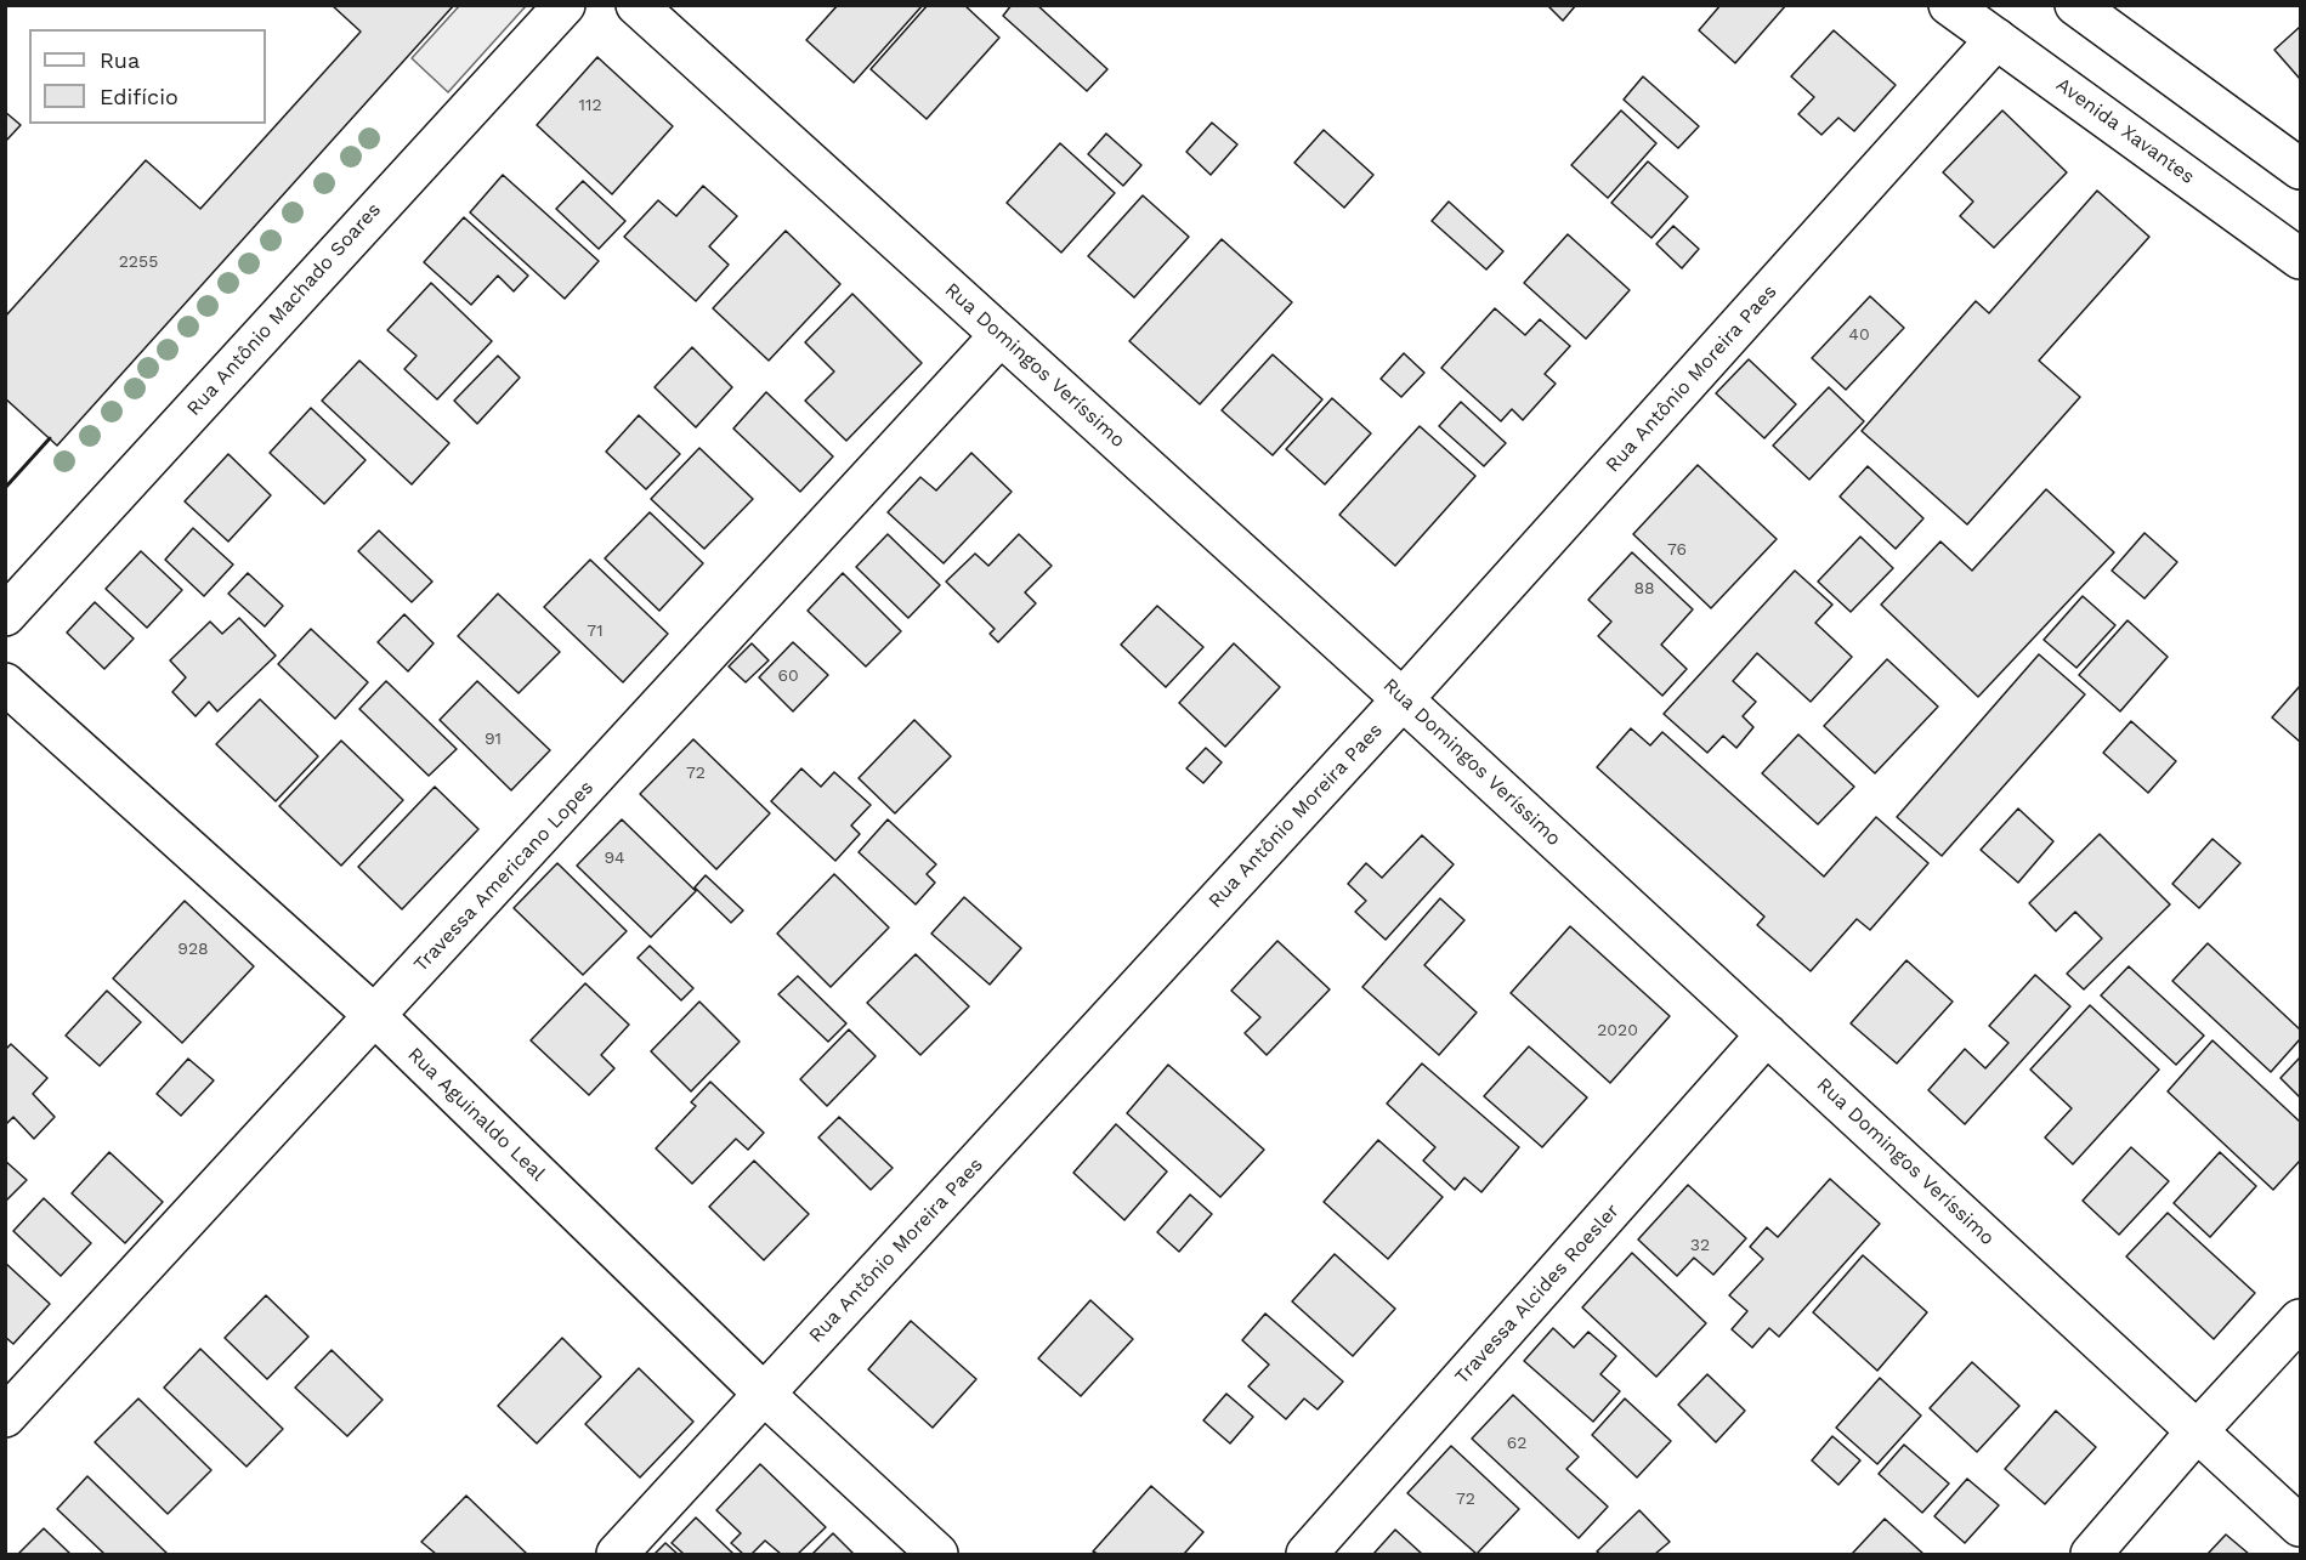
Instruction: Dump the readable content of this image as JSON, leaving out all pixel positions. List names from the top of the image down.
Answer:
{
  "streets": {
    "street": [
      "Avenida Xavantes",
      "Rua Antônio Machado Soares",
      "Rua Domingos Veríssimo",
      "Rua Antônio Moreira Paes",
      "Travessa Americano Lopes",
      "Rua Aguinaldo Leal",
      "Travessa Alcides Roesler"
    ]
  },
  "crossings": [
    ["Avenida Xavantes", "Rua Antônio Moreira Paes"],
    ["Rua Domingos Veríssimo", "Rua Antônio Moreira Paes"],
    ["Rua Domingos Veríssimo", "Travessa Americano Lopes"],
    ["Rua Domingos Veríssimo", "Travessa Alcides Roesler"],
    ["Rua Antônio Moreira Paes", "Rua Aguinaldo Leal"],
    ["Travessa Americano Lopes", "Rua Aguinaldo Leal"]
  ],
  "house_numbers": [
    "112",
    "2255",
    "40",
    "76",
    "88",
    "71",
    "60",
    "91",
    "72",
    "94",
    "928",
    "2020",
    "32",
    "62",
    "72"
  ],
  "legend": ["Rua", "Edifício"]
}
